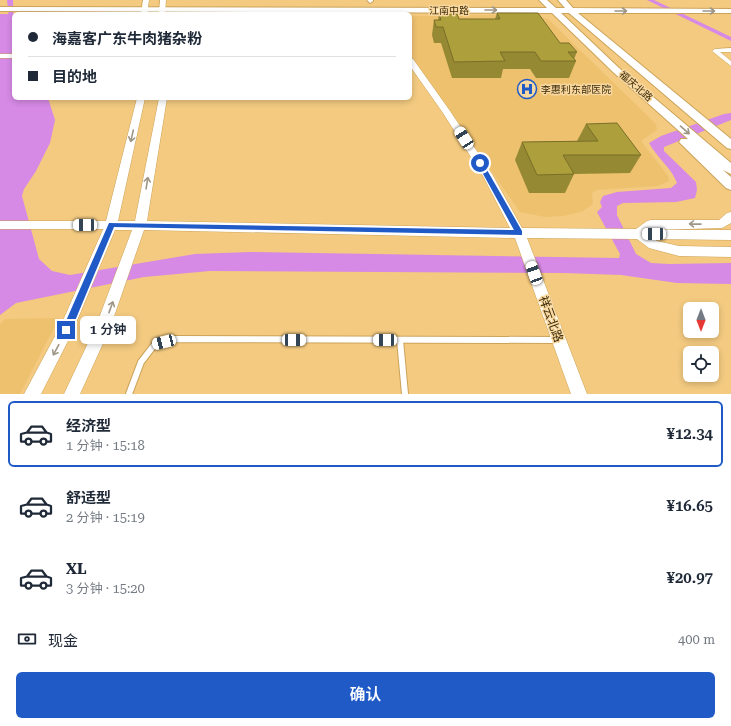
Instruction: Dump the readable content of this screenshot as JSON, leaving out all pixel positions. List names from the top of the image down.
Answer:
{
  "streets": {
    "main road": ["江南中路", "福庆北路"],
    "street": ["祥云北路"]
  },
  "crossings": [
    ["江南中路", "福庆北路"]
  ],
  "one_way": ["江南中路"],
  "places": {
    "hospital": ["李惠利东部医院"]
  },
  "north": "bottom",
  "page": {
    "banner": ["海嘉客广东牛肉猪杂粉", "目的地"],
    "bubble": "1 分钟",
    "list": [
      {
        "name": "经济型",
        "note": "1 分钟 · 15:18",
        "value": "¥12.34"
      },
      {
        "name": "舒适型",
        "note": "2 分钟 · 15:19",
        "value": "¥16.65"
      },
      {
        "name": "XL",
        "note": "3 分钟 · 15:20",
        "value": "¥20.97"
      }
    ],
    "pay": ["现金", "400 m"],
    "buttons": "确认"
  }
}
